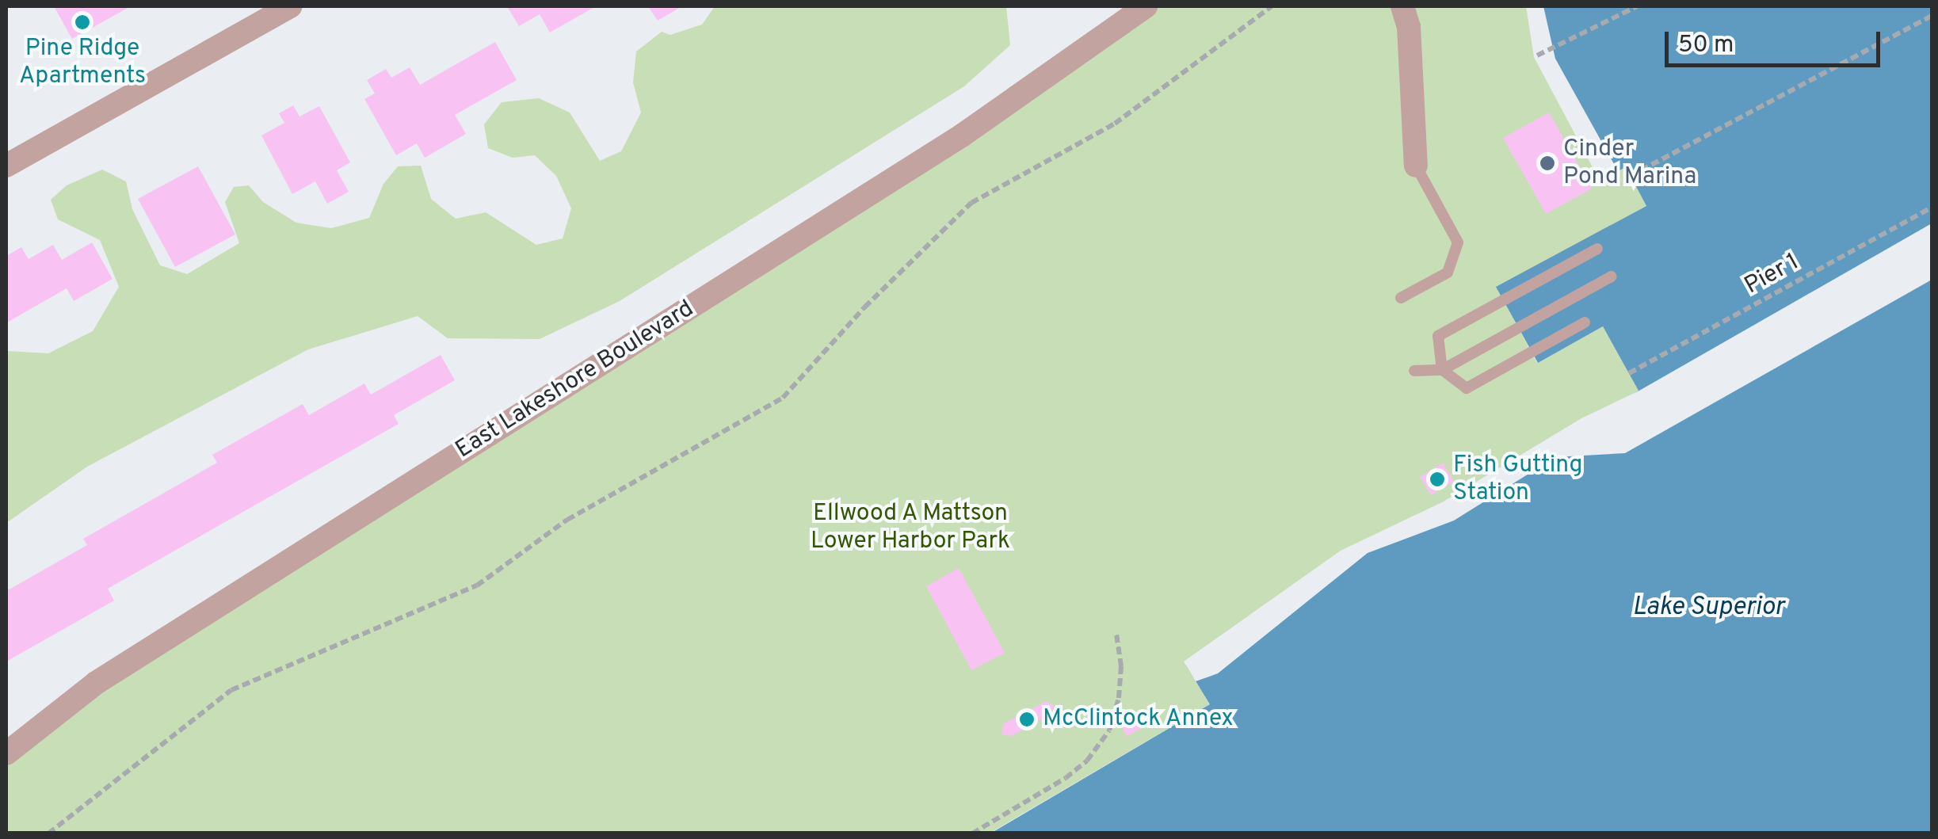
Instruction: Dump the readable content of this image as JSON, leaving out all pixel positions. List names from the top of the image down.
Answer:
{
  "streets": {
    "street": ["East Lakeshore Boulevard"],
    "path": ["Pier 1"]
  },
  "water": ["Lake Superior"],
  "parks": ["Ellwood A Mattson Lower Harbor Park"],
  "places": [
    "Pine Ridge Apartments",
    "Cinder Pond Marina",
    "Fish Gutting Station",
    "McClintock Annex"
  ],
  "scale_bar": "50 m"
}
